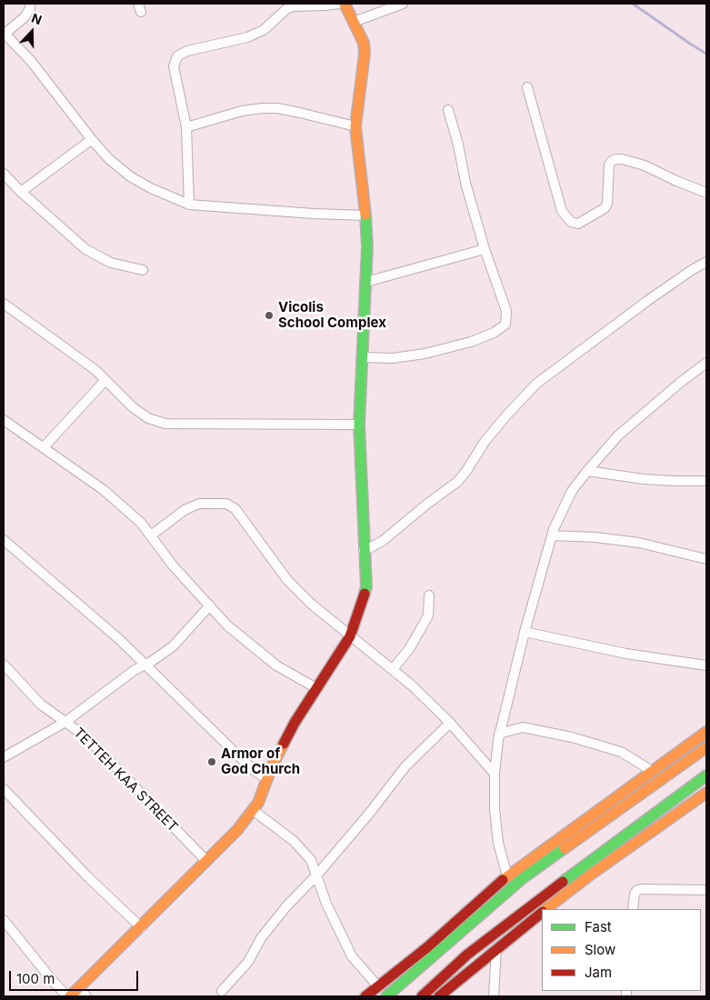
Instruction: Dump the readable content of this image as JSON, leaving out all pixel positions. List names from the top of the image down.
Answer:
{
  "streets": {
    "street": ["TETTEH KAA STREET"]
  },
  "places": ["Vicolis School Complex", "Armor of God Church"],
  "legend": ["Fast", "Slow", "Jam"],
  "scale_bar": "100 m",
  "north": "top"
}
